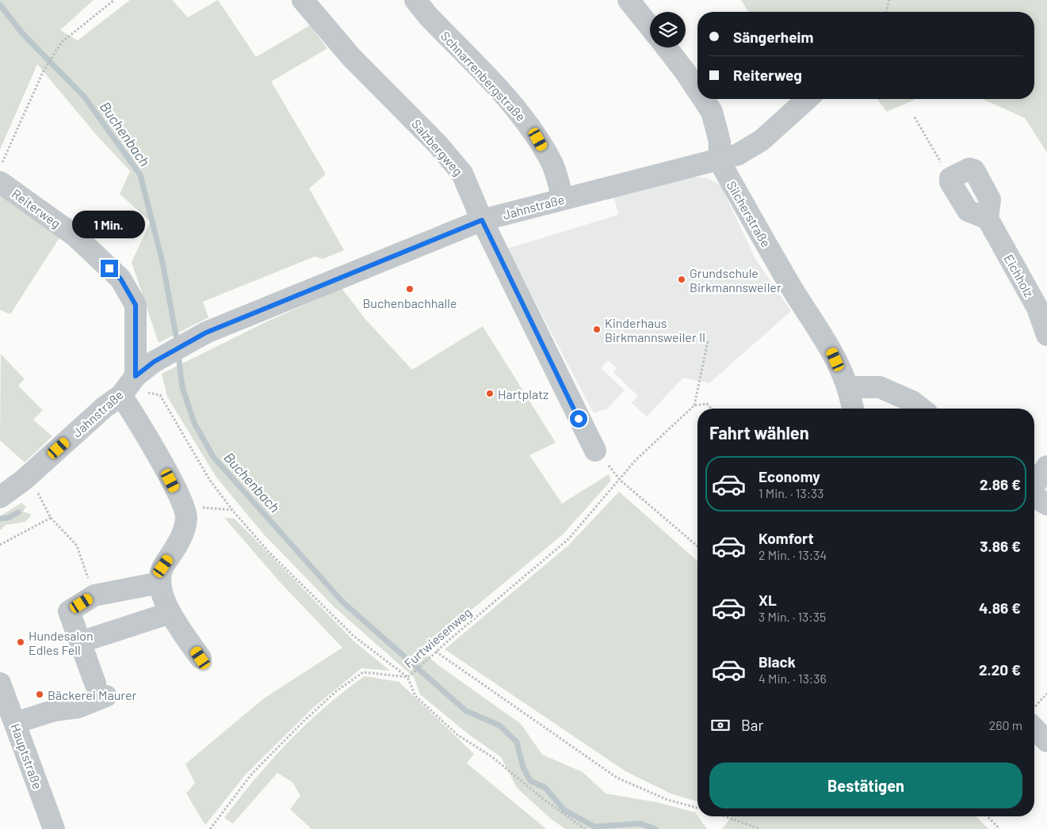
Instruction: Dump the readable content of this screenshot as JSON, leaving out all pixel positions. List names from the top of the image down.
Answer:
{
  "streets": {
    "street": [
      "Schnarrenbergstraße",
      "Salzbergweg",
      "Jahnstraße",
      "Reiterweg",
      "Silcherstraße",
      "Eichholz",
      "Hauptstraße"
    ],
    "path": ["Furtwiesenweg"]
  },
  "crossings": [
    ["Schnarrenbergstraße", "Jahnstraße"],
    ["Salzbergweg", "Jahnstraße"],
    ["Jahnstraße", "Reiterweg"],
    ["Jahnstraße", "Silcherstraße"]
  ],
  "water": ["Buchenbach"],
  "places": [
    "Grundschule Birkmannsweiler",
    "Buchenbachhalle",
    "Kinderhaus Birkmannsweiler II",
    "Hartplatz",
    "Hundesalon Edles Fell",
    "Bäckerei Maurer"
  ],
  "page": {
    "banner": ["Sängerheim", "Reiterweg"],
    "bubble": "1 Min.",
    "heading": "Fahrt wählen",
    "list": [
      {
        "name": "Economy",
        "note": "1 Min. · 13:33",
        "value": "2.86 €"
      },
      {
        "name": "Komfort",
        "note": "2 Min. · 13:34",
        "value": "3.86 €"
      },
      {
        "name": "XL",
        "note": "3 Min. · 13:35",
        "value": "4.86 €"
      },
      {
        "name": "Black",
        "note": "4 Min. · 13:36",
        "value": "2.20 €"
      }
    ],
    "pay": ["Bar", "260 m"],
    "buttons": "Bestätigen"
  }
}
